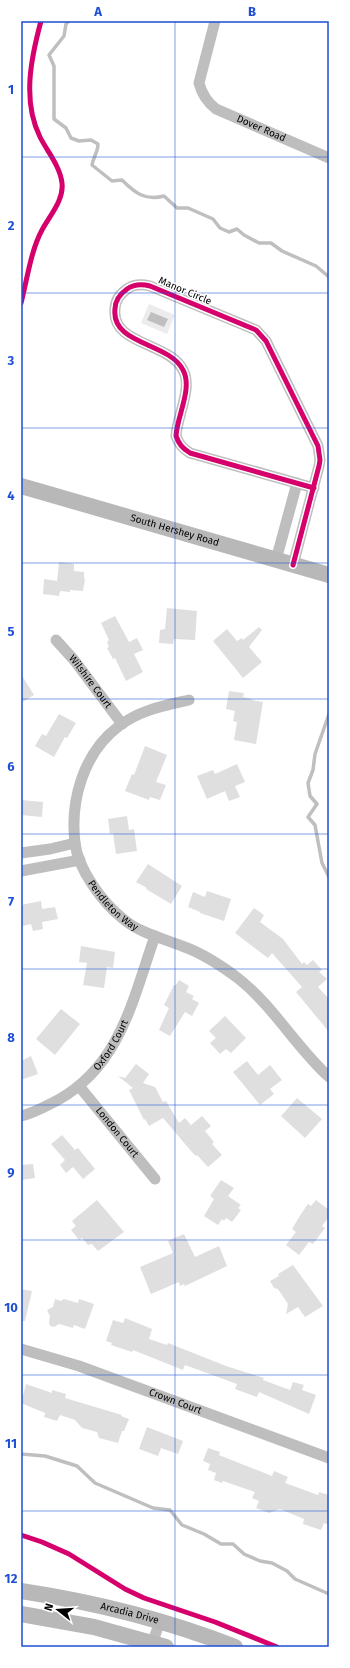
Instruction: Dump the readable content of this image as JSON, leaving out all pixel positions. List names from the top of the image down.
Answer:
{
  "streets": {
    "street": [
      "Dover Road",
      "Manor Circle",
      "South Hershey Road",
      "Wilshire Court",
      "Pendleton Way",
      "Oxford Court",
      "London Court",
      "Crown Court",
      "Arcadia Drive"
    ]
  },
  "crossings": [
    ["Manor Circle", "South Hershey Road"],
    ["Wilshire Court", "Pendleton Way"],
    ["Pendleton Way", "Oxford Court"],
    ["Oxford Court", "London Court"]
  ],
  "north": "left",
  "grid": {
    "columns": ["A", "B"],
    "rows": [
      "1",
      "2",
      "3",
      "4",
      "5",
      "6",
      "7",
      "8",
      "9",
      "10",
      "11",
      "12"
    ]
  }
}
